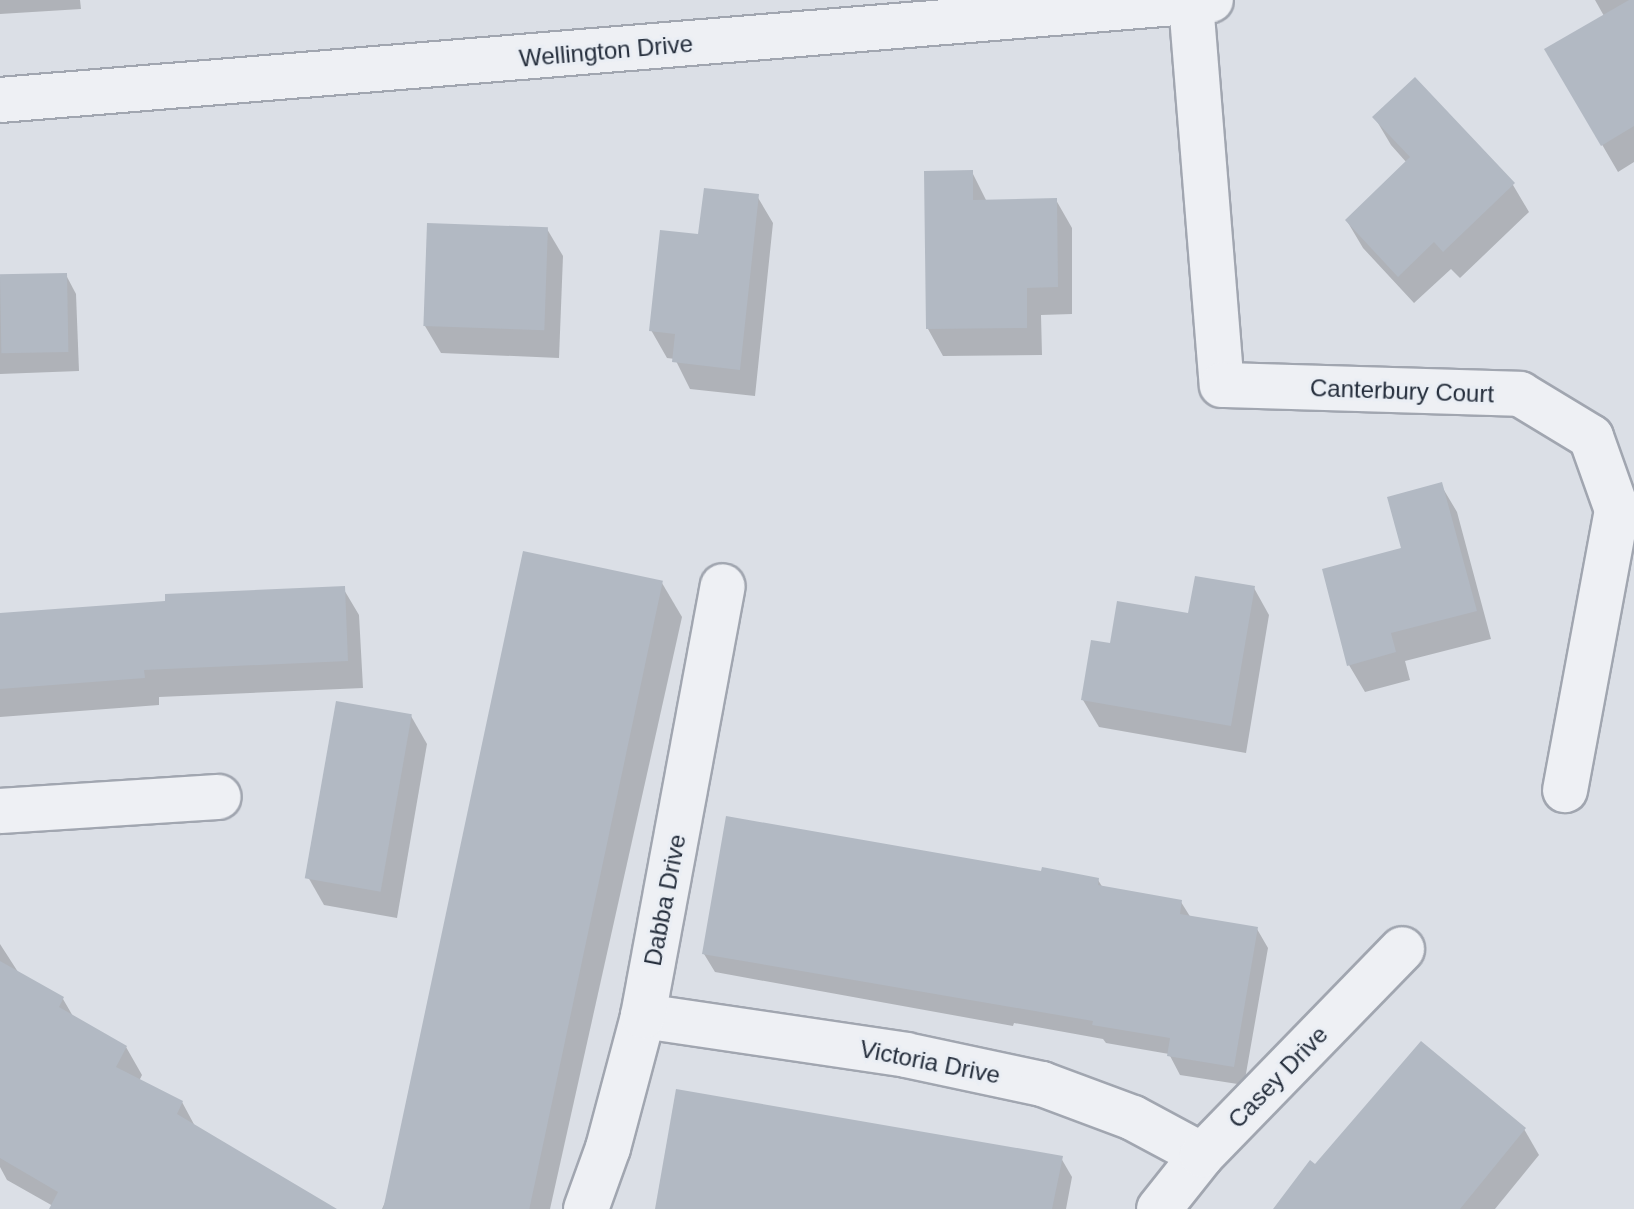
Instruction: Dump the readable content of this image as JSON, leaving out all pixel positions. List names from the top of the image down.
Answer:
{
  "streets": {
    "street": [
      "Wellington Drive",
      "Canterbury Court",
      "Dabba Drive",
      "Victoria Drive",
      "Casey Drive"
    ]
  },
  "crossings": [
    ["Wellington Drive", "Canterbury Court"],
    ["Dabba Drive", "Victoria Drive"],
    ["Victoria Drive", "Casey Drive"]
  ]
}
